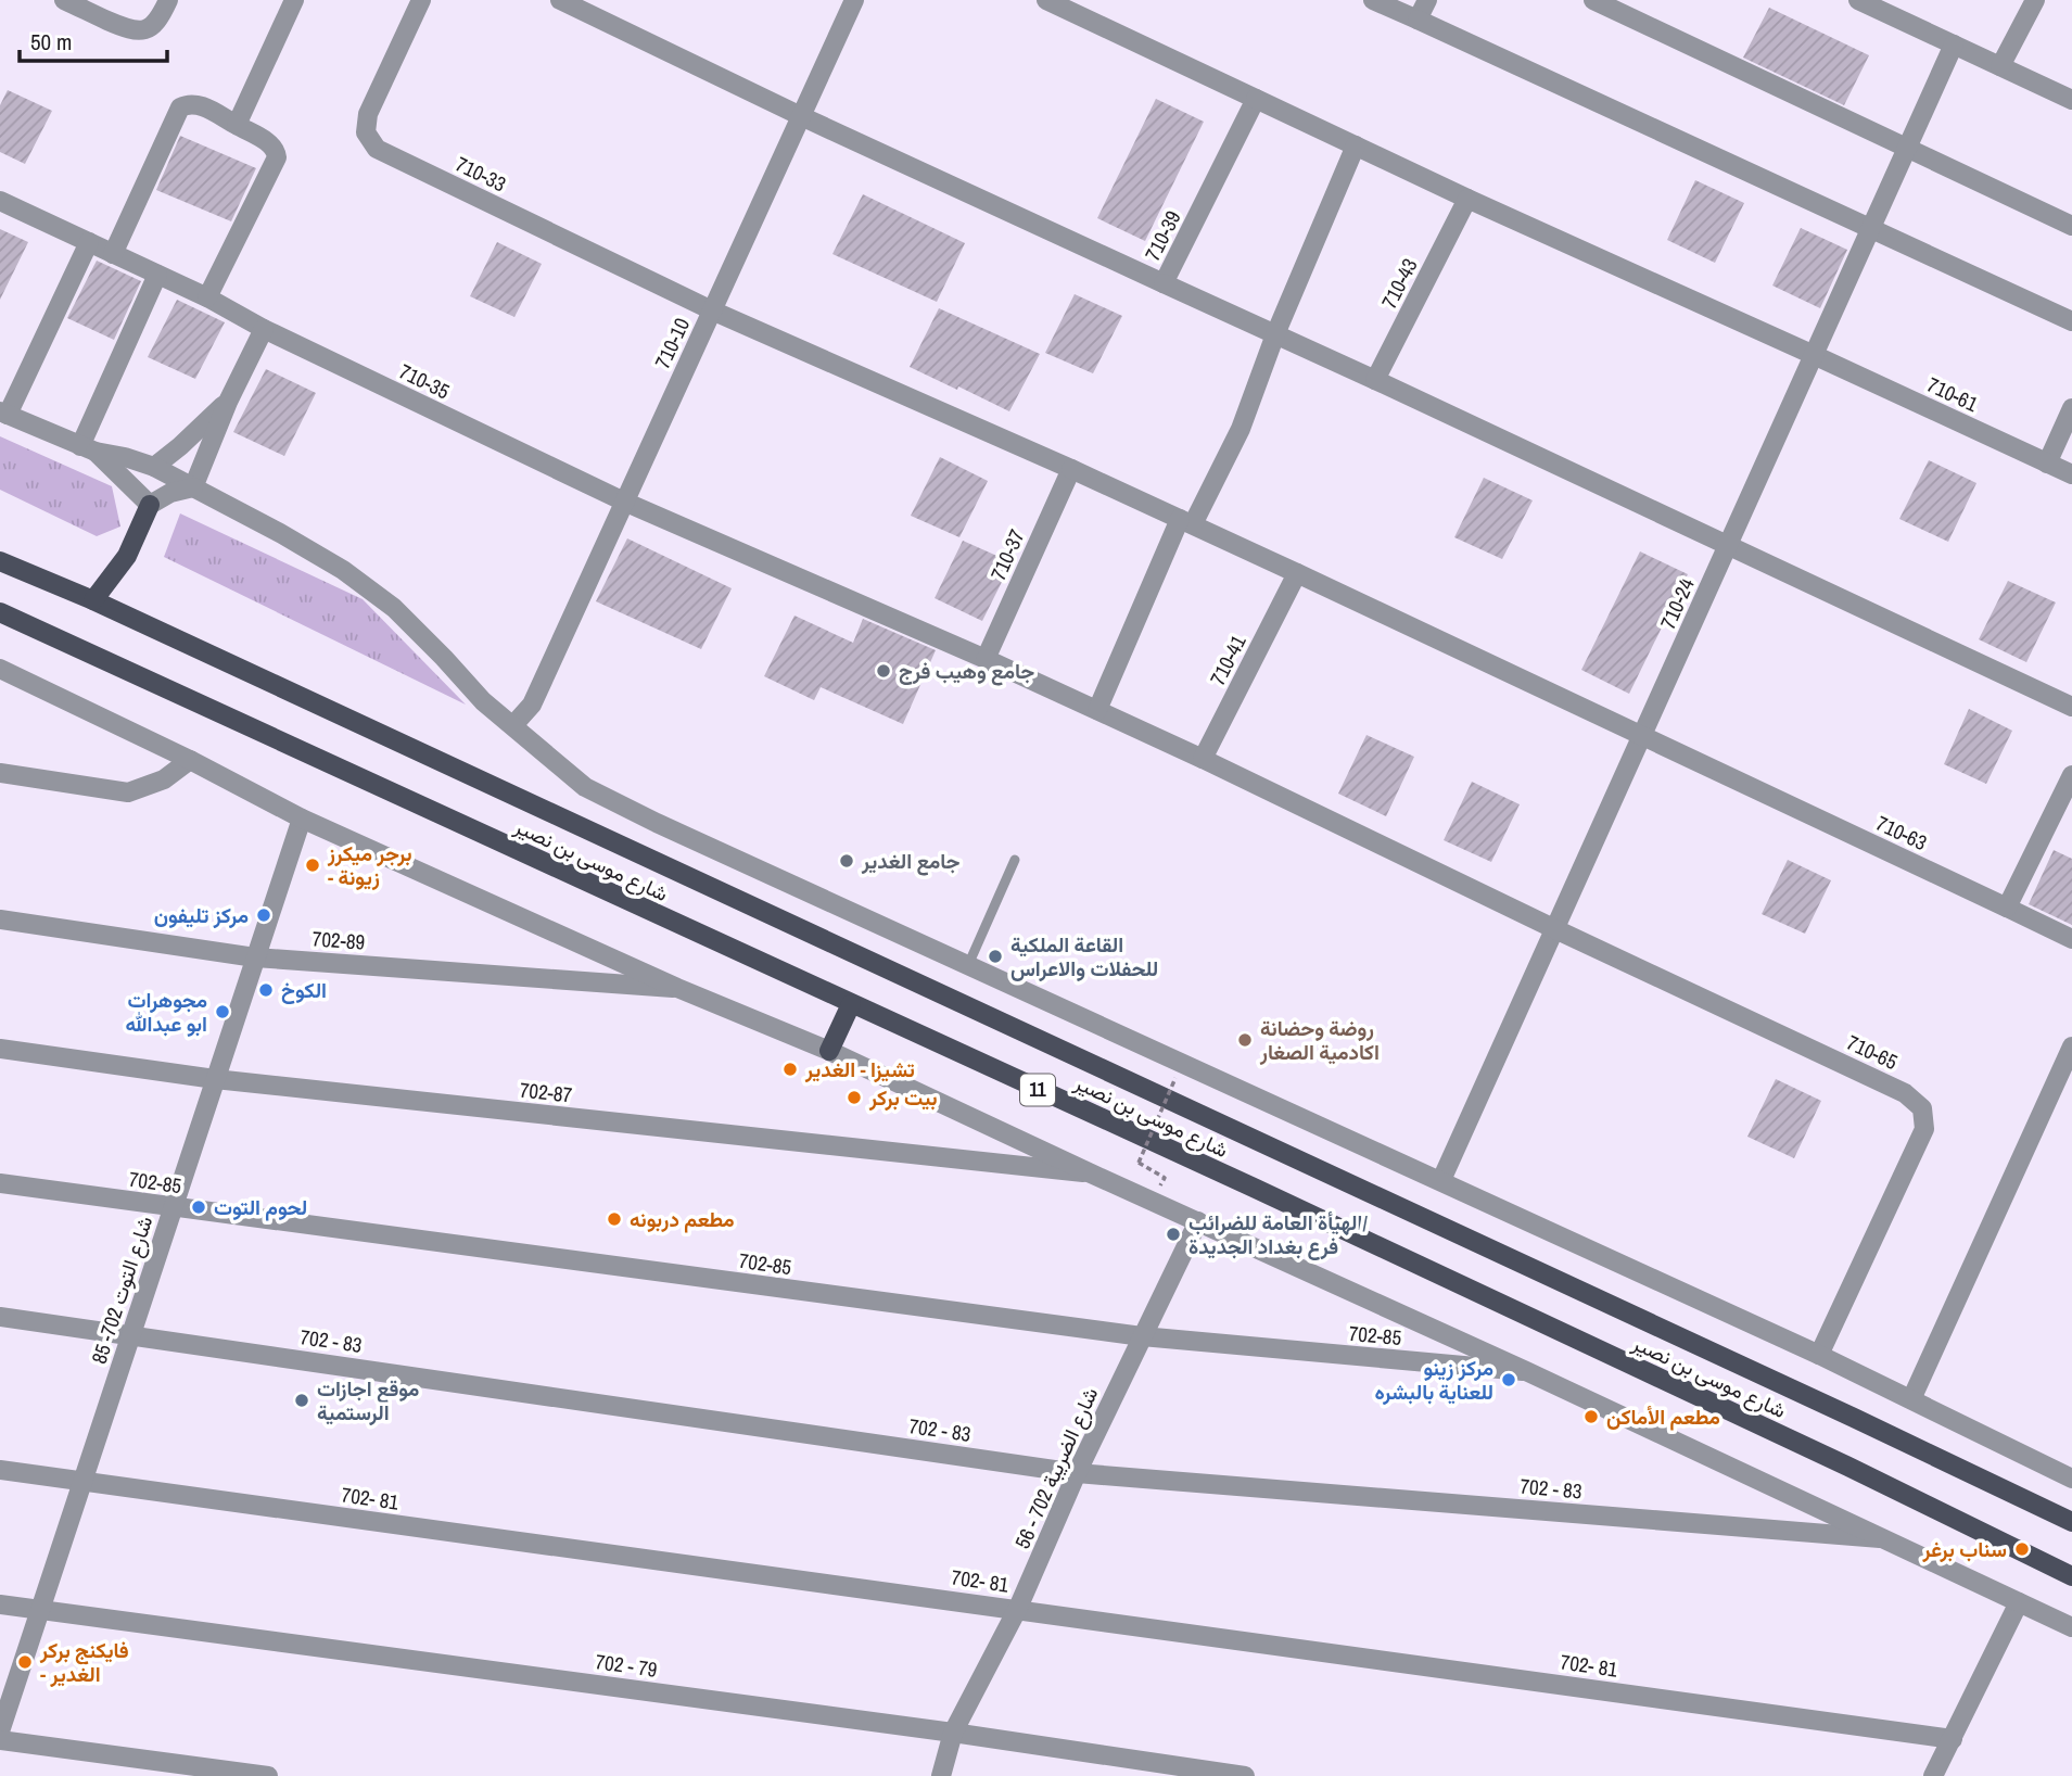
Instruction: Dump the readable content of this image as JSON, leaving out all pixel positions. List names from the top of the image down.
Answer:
{
  "streets": {
    "main road": ["شارع موسى بن نصير", "11"],
    "street": [
      "710-33",
      "710-39",
      "710-43",
      "710-10",
      "710-35",
      "710-61",
      "710-37",
      "710-24",
      "710-41",
      "710-63",
      "702-89",
      "710-65",
      "702-87",
      "702-85",
      "شارع التوت 702- 85",
      "702 - 83",
      "شارع الضريبة 702 - 56",
      "702- 81",
      "702 - 79"
    ]
  },
  "crossings": [
    ["710-33", "710-10"],
    ["710-39", "710-10"],
    ["710-10", "710-35"],
    ["710-61", "710-24"],
    ["710-24", "710-63"],
    ["710-24", "710-65"],
    ["702-89", "شارع التوت 702- 85"],
    ["702-87", "شارع التوت 702- 85"],
    ["702-85", "شارع التوت 702- 85"],
    ["702-85", "شارع الضريبة 702 - 56"],
    ["شارع التوت 702- 85", "702 - 83"],
    ["شارع التوت 702- 85", "702- 81"],
    ["شارع التوت 702- 85", "702 - 79"],
    ["702 - 83", "شارع الضريبة 702 - 56"],
    ["شارع الضريبة 702 - 56", "702- 81"],
    ["شارع الضريبة 702 - 56", "702 - 79"]
  ],
  "places": [
    "جامع وهيب فرج",
    "جامع الغدير",
    "برجر ميكرز - زيونة",
    "مركز تليفون",
    "القاعة الملكية للحفلات والاعراس",
    "الكوخ",
    "مجوهرات ابو عبدالله",
    "روضة وحضانة اكادمية الصغار",
    "تشيزا - الغدير",
    "بيت بركر",
    "لحوم التوت",
    "مطعم دربونه",
    "الهيأة العامة للضرائب/ فرع بغداد الجديدة",
    "مركز زينو للعناية بالبشره",
    "موقع اجازات الرستمية",
    "مطعم الأماكن",
    "سناب برغر",
    "فايكنج بركر - الغدير"
  ],
  "scale_bar": "50 m"
}
